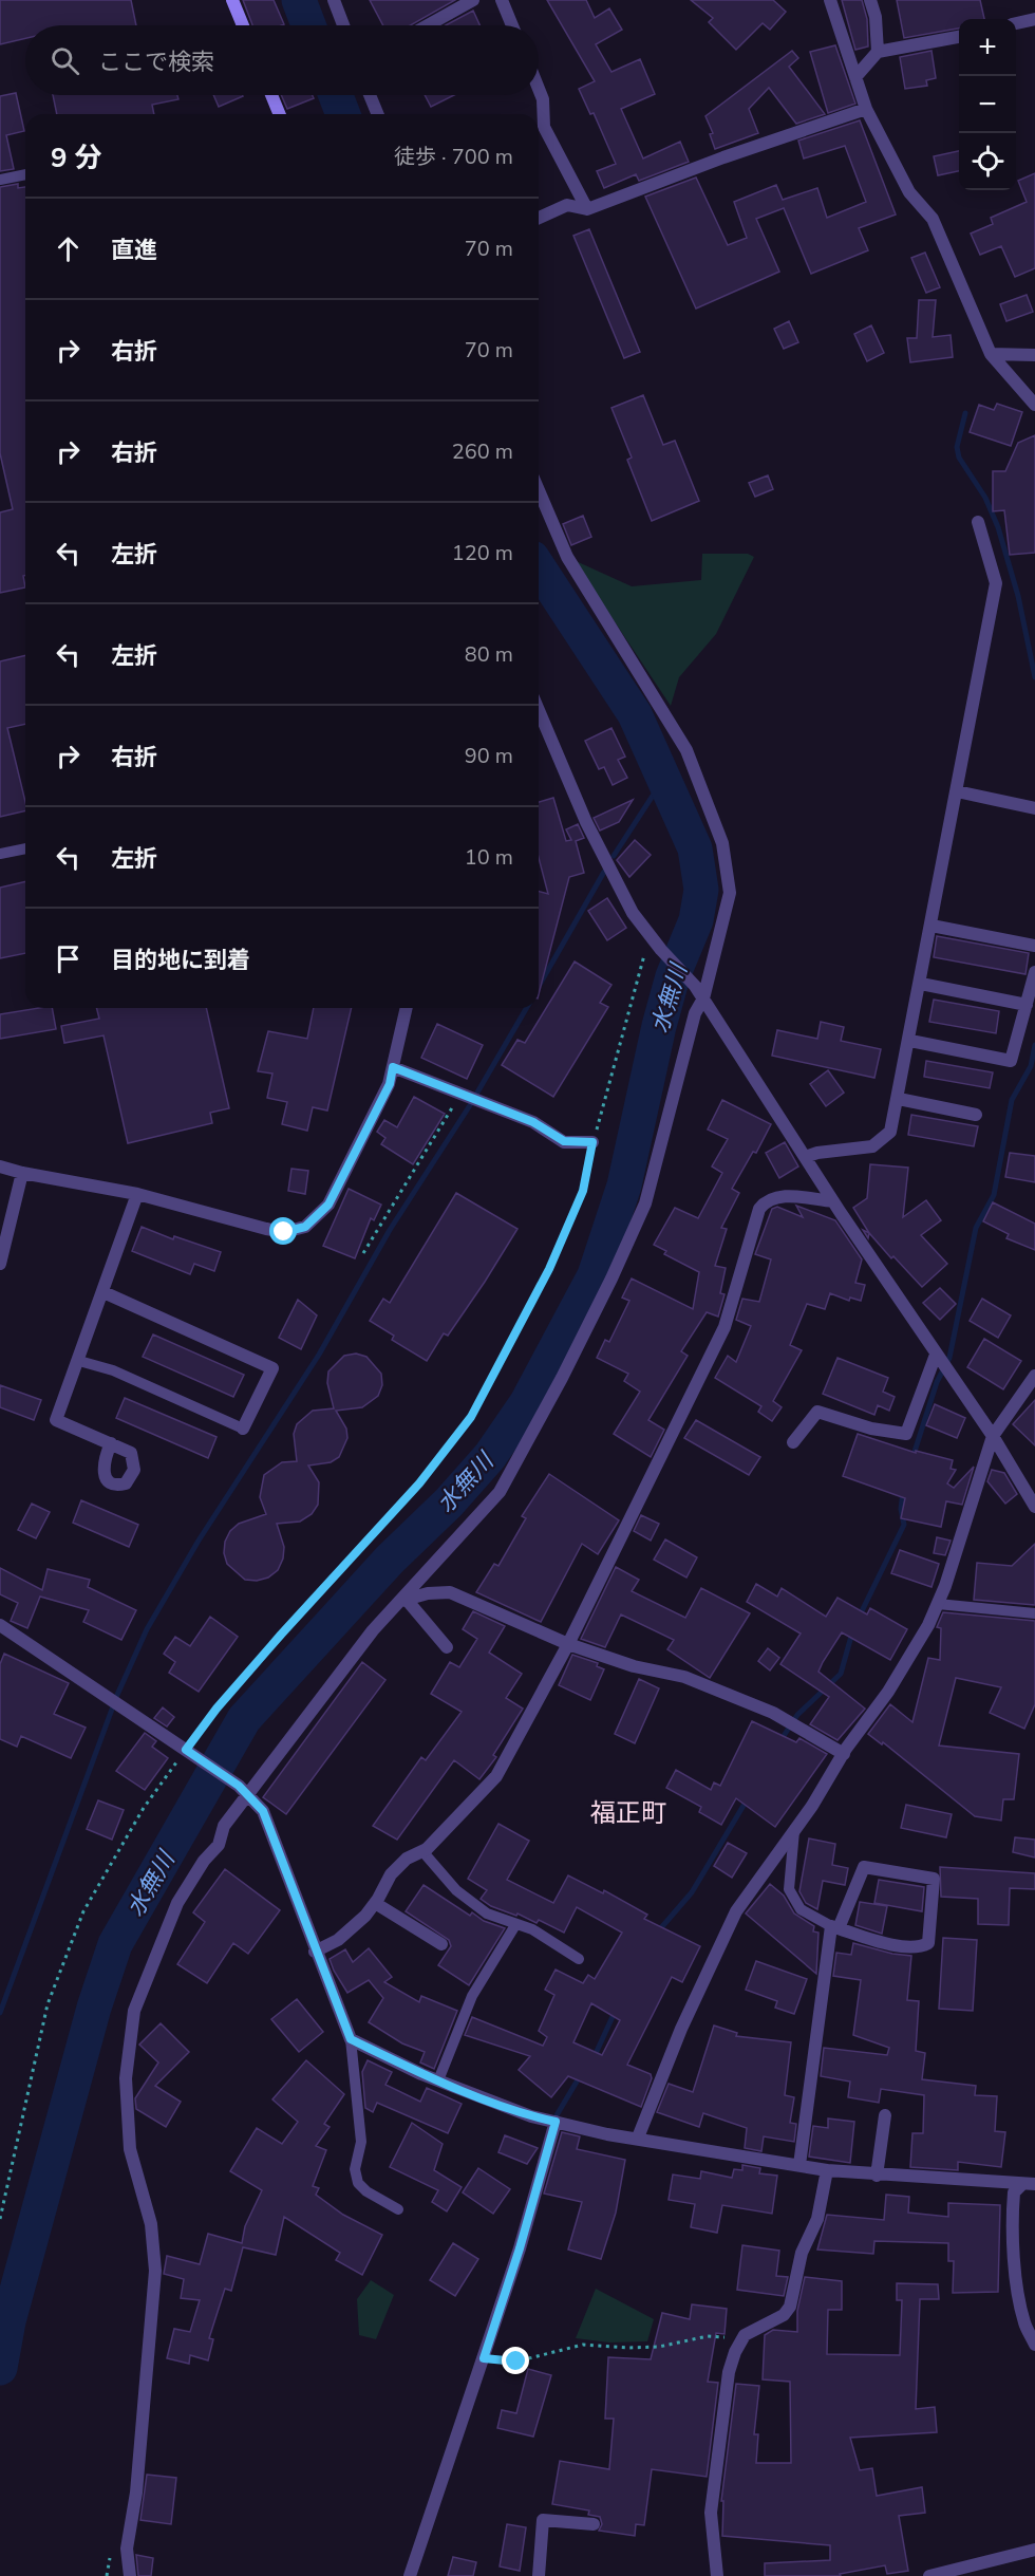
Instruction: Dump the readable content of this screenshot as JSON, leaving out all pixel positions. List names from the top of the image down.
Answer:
{
  "districts": ["福正町"],
  "water": ["水無川"],
  "page": {
    "map_buttons": ["+", "−"],
    "search": "ここで検索",
    "heading": ["9 分", "徒歩 · 700 m"],
    "list": [
      ["直進", "70 m"],
      ["右折", "70 m"],
      ["右折", "260 m"],
      ["左折", "120 m"],
      ["左折", "80 m"],
      ["右折", "90 m"],
      ["左折", "10 m"],
      "目的地に到着"
    ]
  }
}
